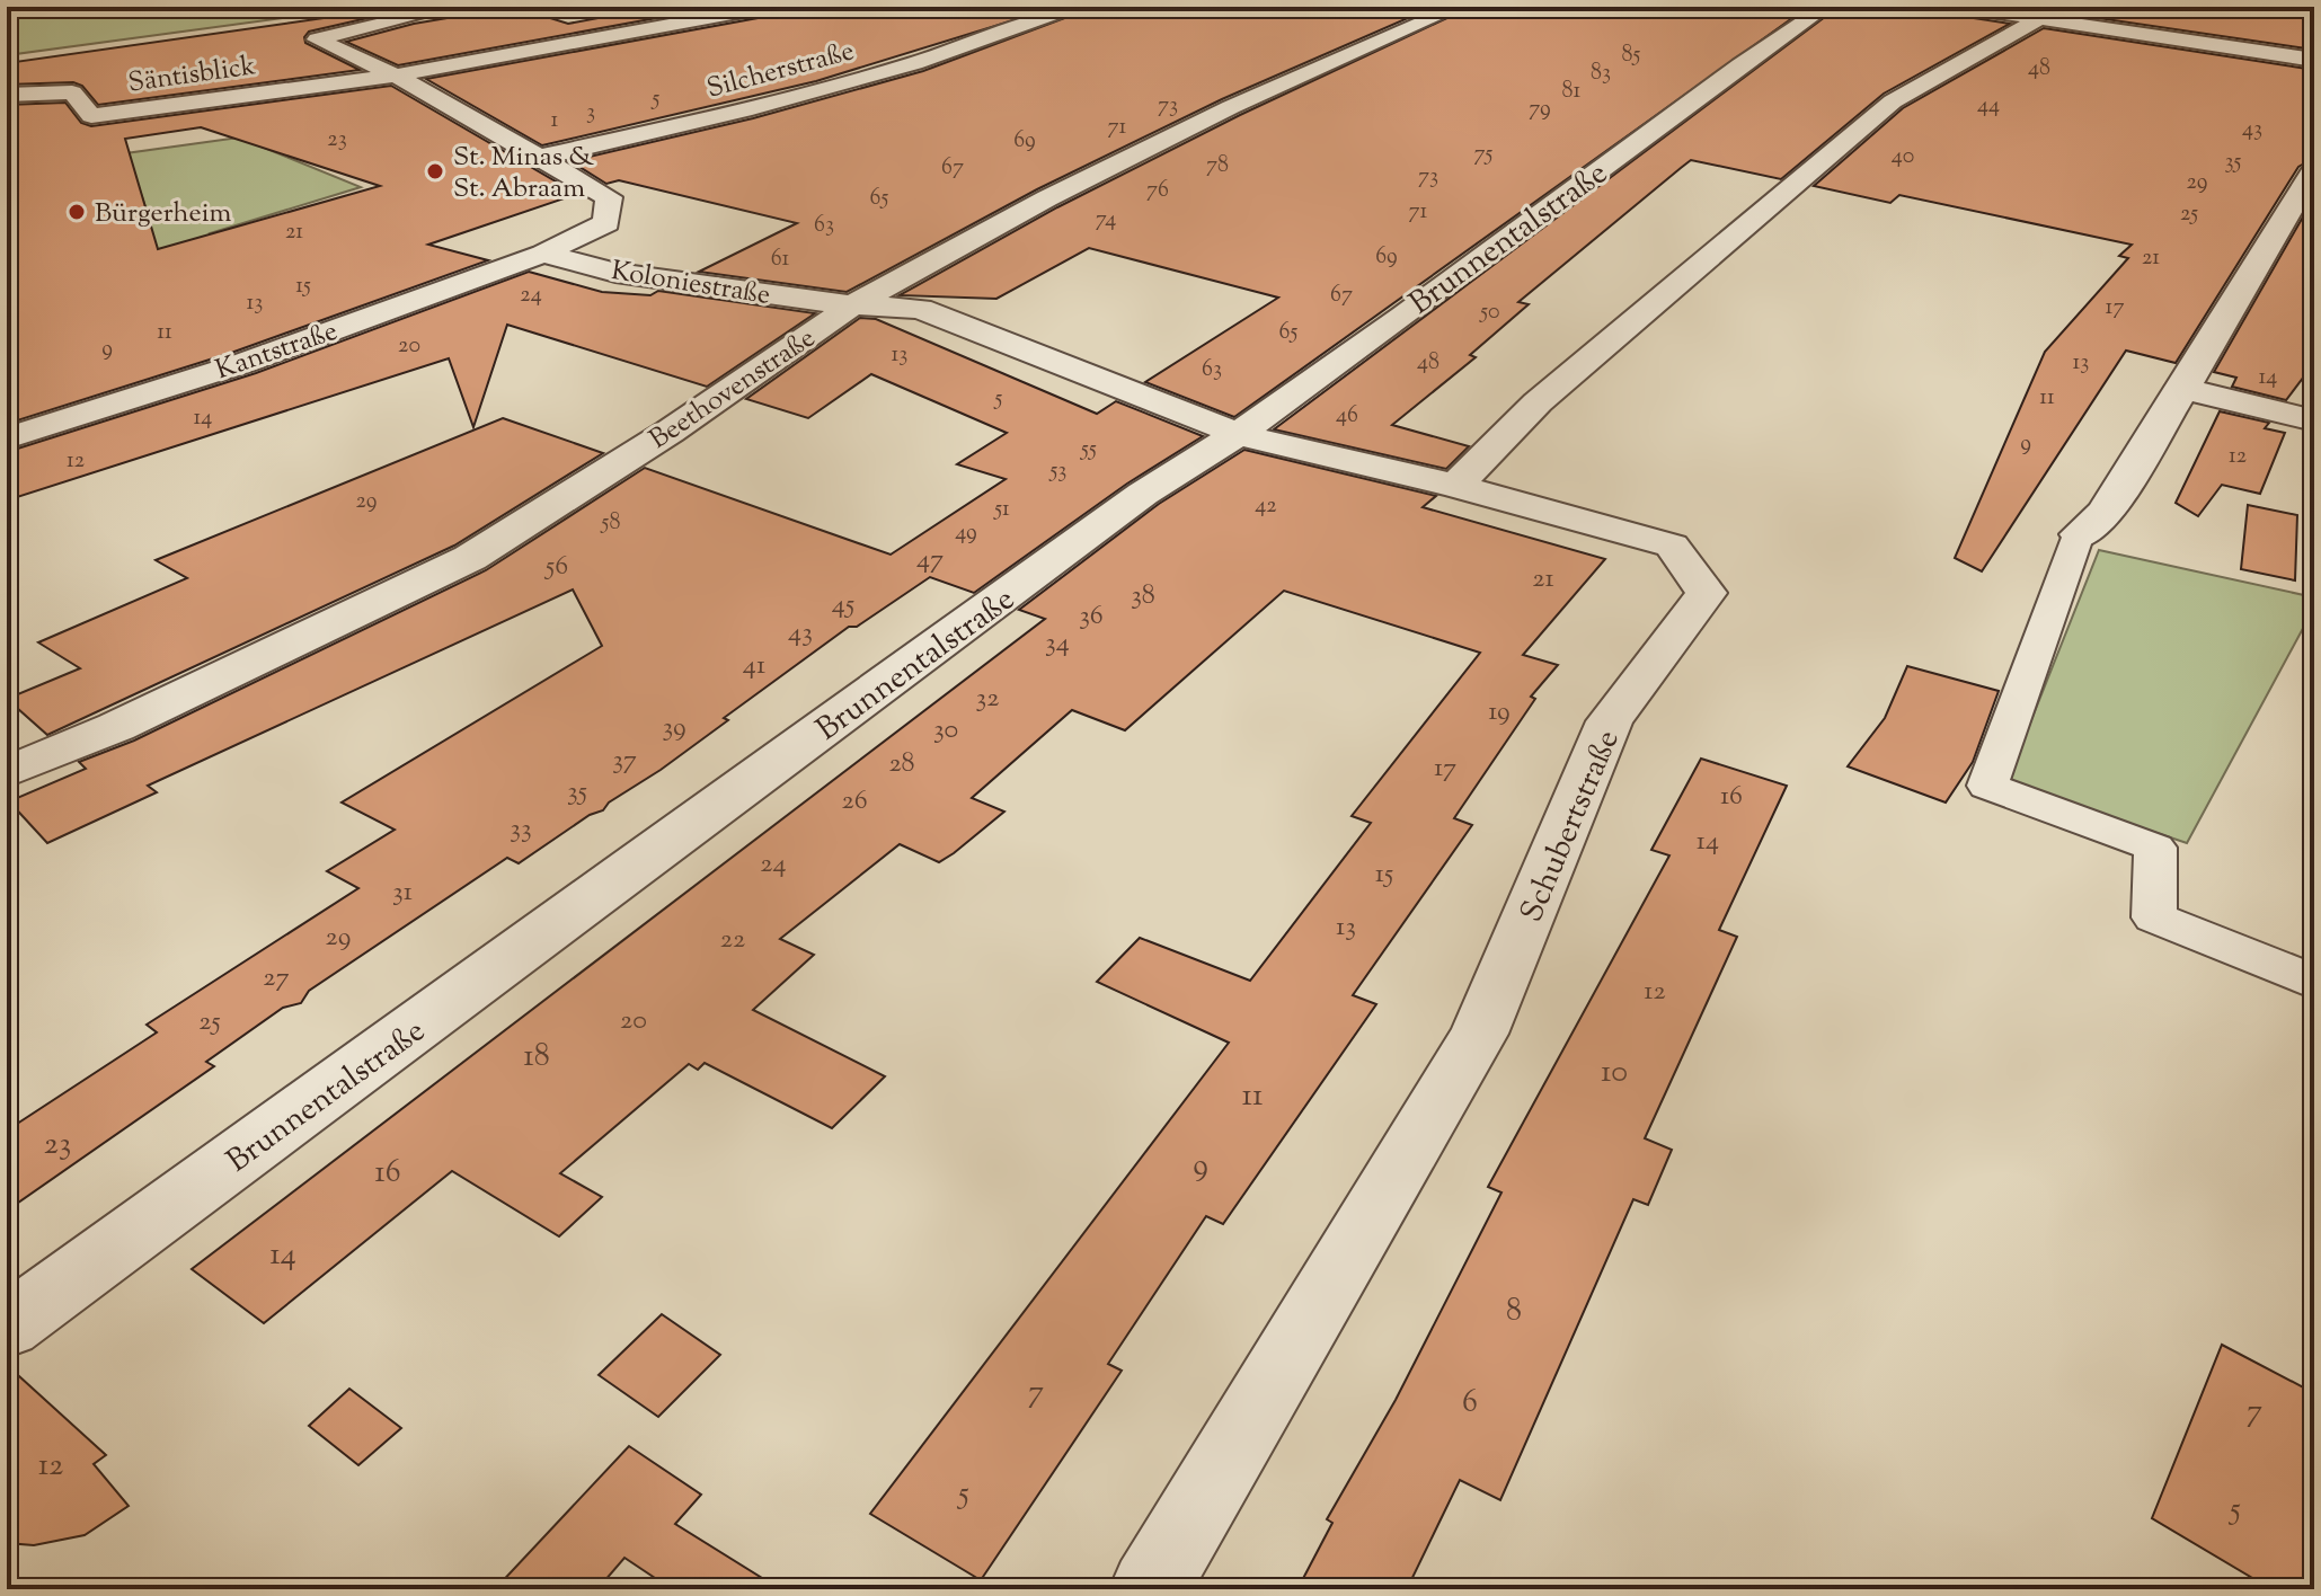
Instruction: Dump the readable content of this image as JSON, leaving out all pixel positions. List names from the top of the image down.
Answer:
{
  "streets": {
    "street": [
      "Silcherstraße",
      "Säntisblick",
      "Brunnentalstraße",
      "Koloniestraße",
      "Kantstraße",
      "Beethovenstraße",
      "Schubertstraße"
    ]
  },
  "crossings": [
    ["Silcherstraße", "Koloniestraße"],
    ["Säntisblick", "Koloniestraße"],
    ["Brunnentalstraße", "Koloniestraße"],
    ["Koloniestraße", "Kantstraße"],
    ["Koloniestraße", "Beethovenstraße"],
    ["Koloniestraße", "Schubertstraße"]
  ],
  "places": ["St. Minas & St. Abraam", "Bürgerheim"],
  "house_numbers": [
    "85",
    "48",
    "83",
    "81",
    "5",
    "73",
    "44",
    "79",
    "3",
    "1",
    "71",
    "43",
    "23",
    "69",
    "75",
    "40",
    "35",
    "78",
    "67",
    "73",
    "29",
    "76",
    "65",
    "71",
    "25",
    "74",
    "63",
    "21",
    "69",
    "21",
    "61",
    "15",
    "24",
    "67",
    "13",
    "17",
    "50",
    "11",
    "65",
    "20",
    "9",
    "13",
    "48",
    "13",
    "63",
    "14",
    "11",
    "5",
    "46",
    "14",
    "9",
    "55",
    "12",
    "12",
    "53",
    "29",
    "42",
    "51",
    "58",
    "49",
    "47",
    "56",
    "21",
    "38",
    "45",
    "36",
    "43",
    "34",
    "41",
    "32",
    "19",
    "39",
    "30",
    "37",
    "28",
    "17",
    "35",
    "16",
    "26",
    "33",
    "14",
    "24",
    "15",
    "31",
    "13",
    "29",
    "22",
    "27",
    "12",
    "20",
    "25",
    "18",
    "10",
    "11",
    "23",
    "9",
    "16",
    "14",
    "8",
    "7",
    "6",
    "7",
    "12",
    "5",
    "5"
  ]
}
